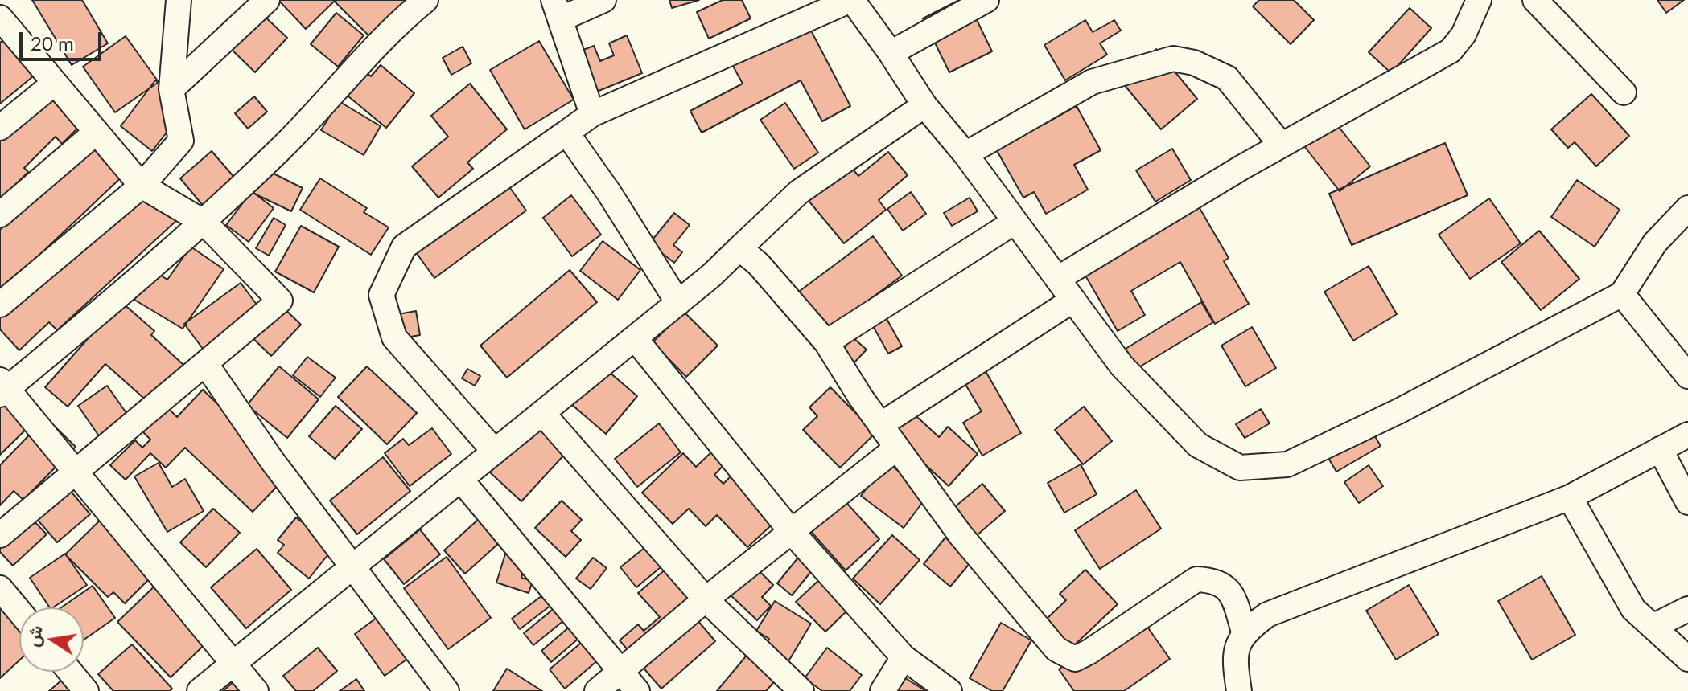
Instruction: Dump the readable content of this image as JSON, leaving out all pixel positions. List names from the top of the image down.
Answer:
{
  "scale_bar": "20 m",
  "north": "left"
}
